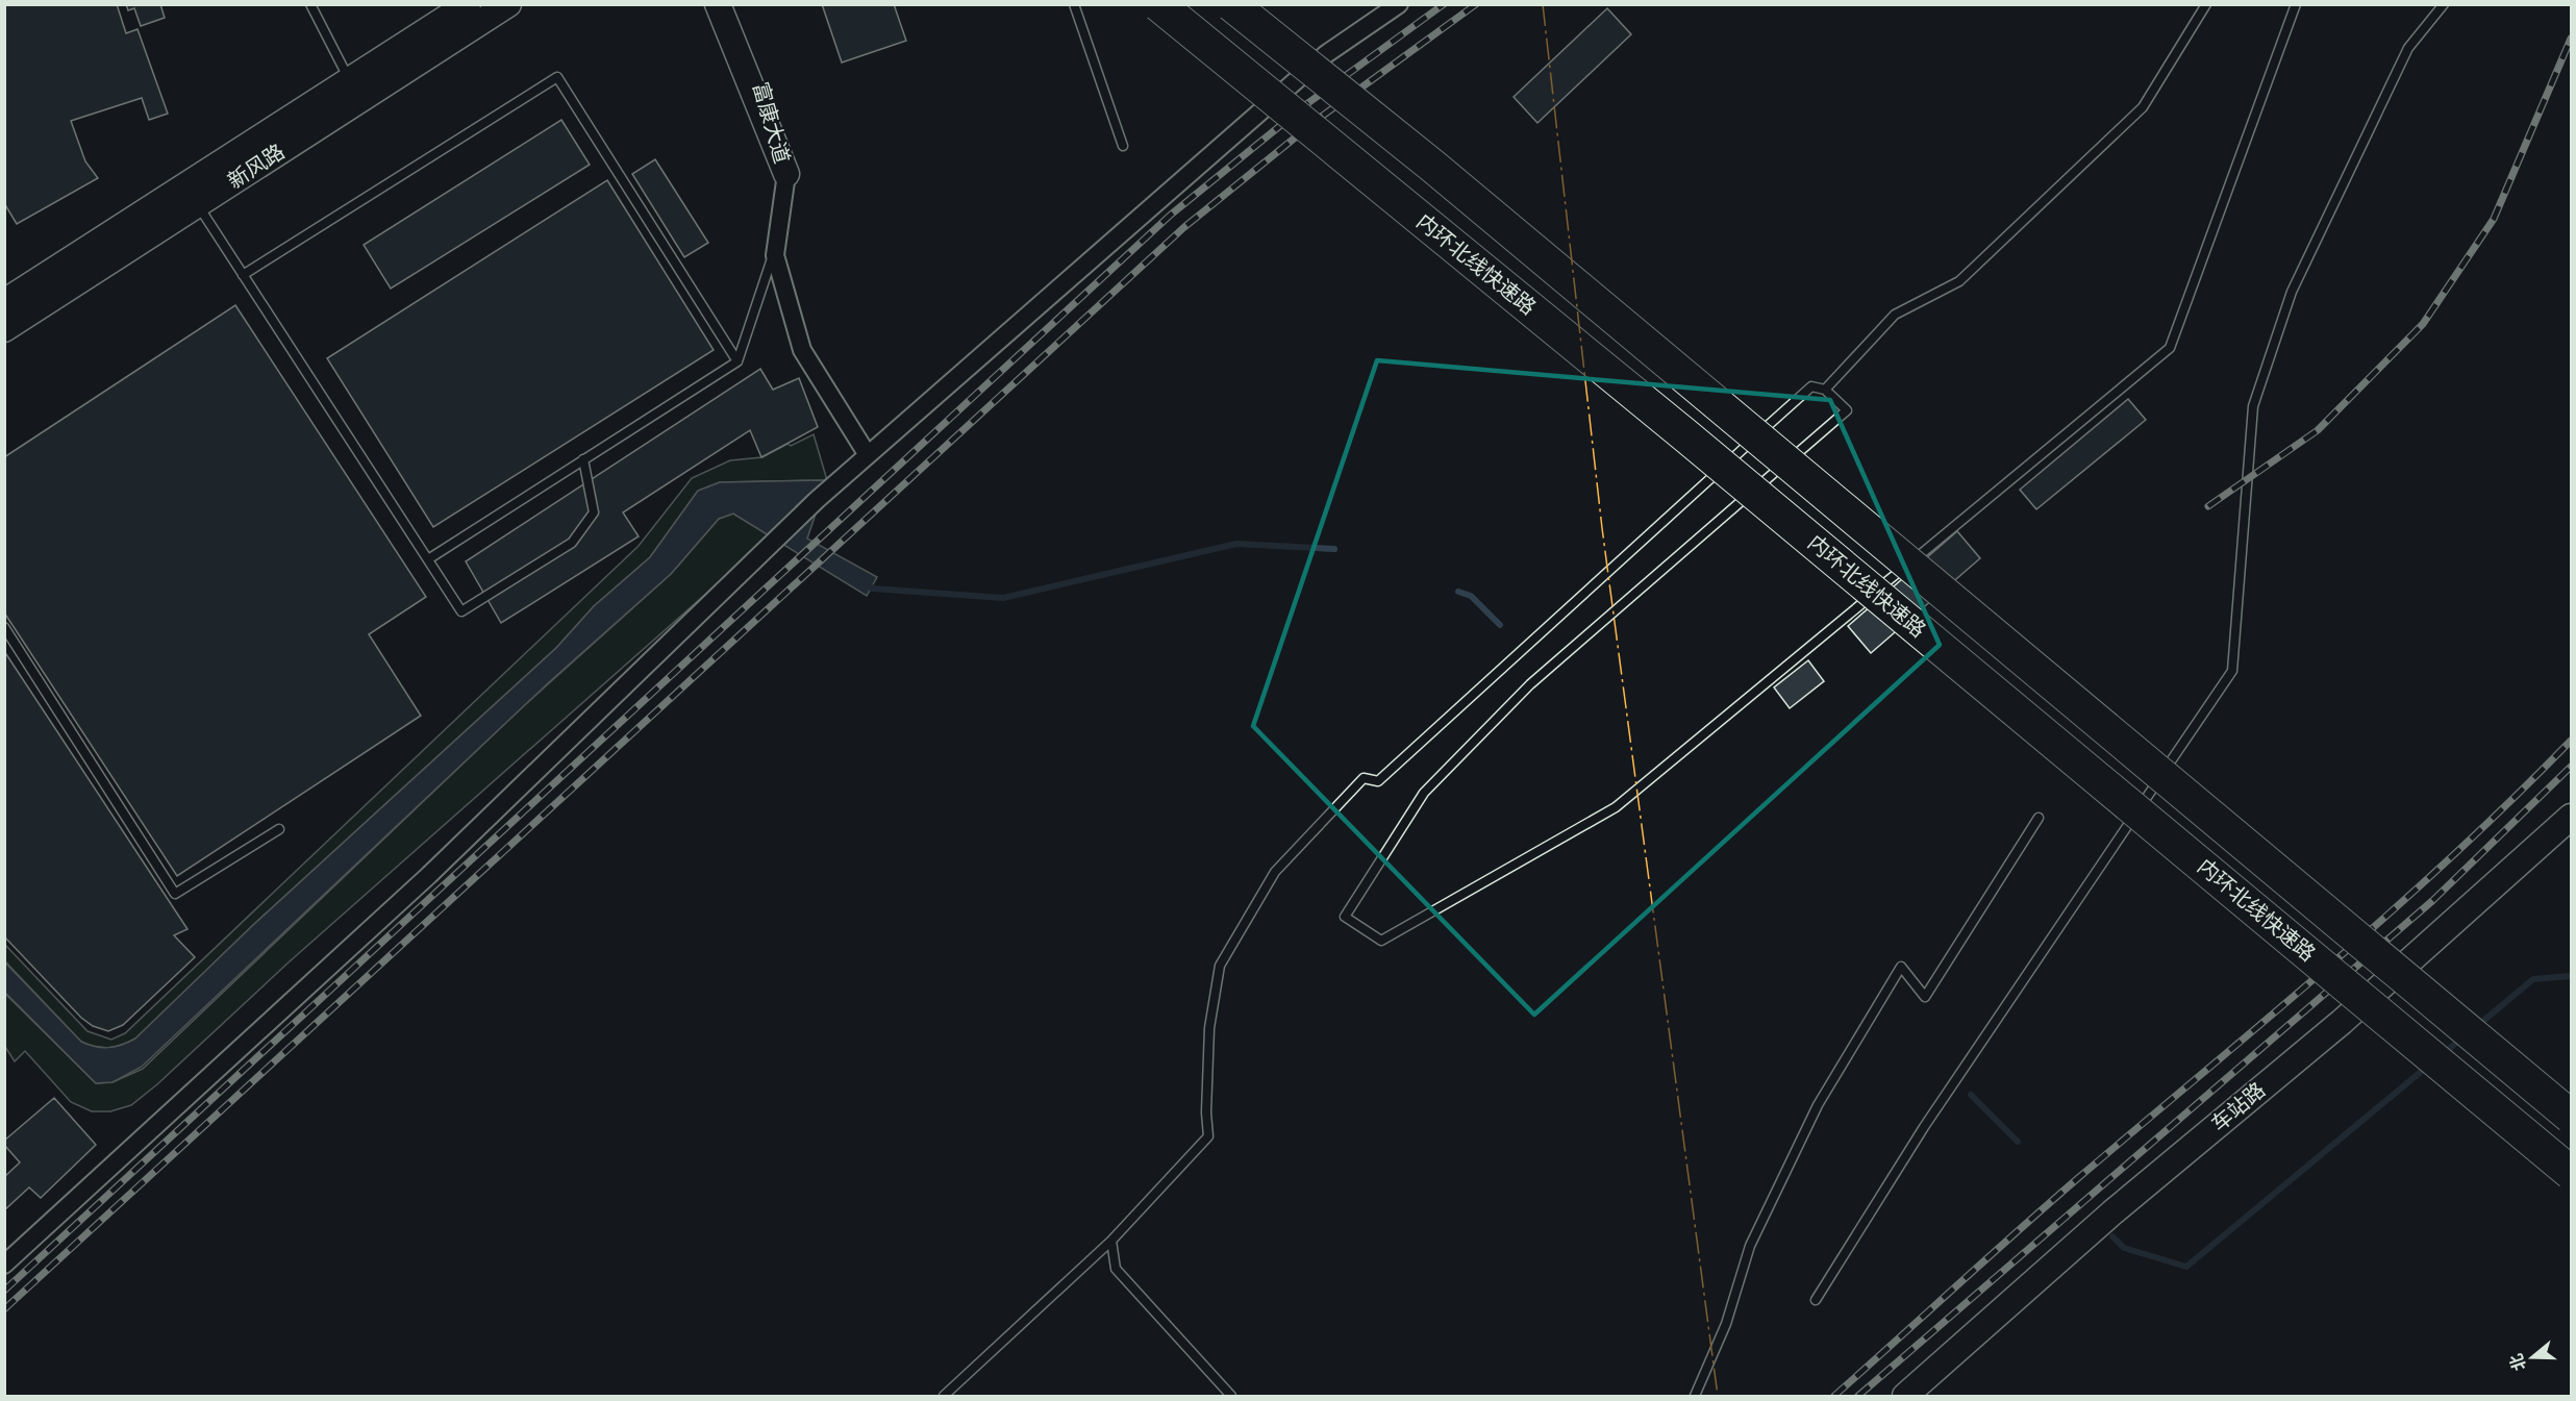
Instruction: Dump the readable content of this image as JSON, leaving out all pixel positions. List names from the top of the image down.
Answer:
{
  "streets": {
    "highway": ["内环北线快速路"],
    "main road": ["富康大道", "新风路", "车站路"]
  },
  "north": "left"
}
